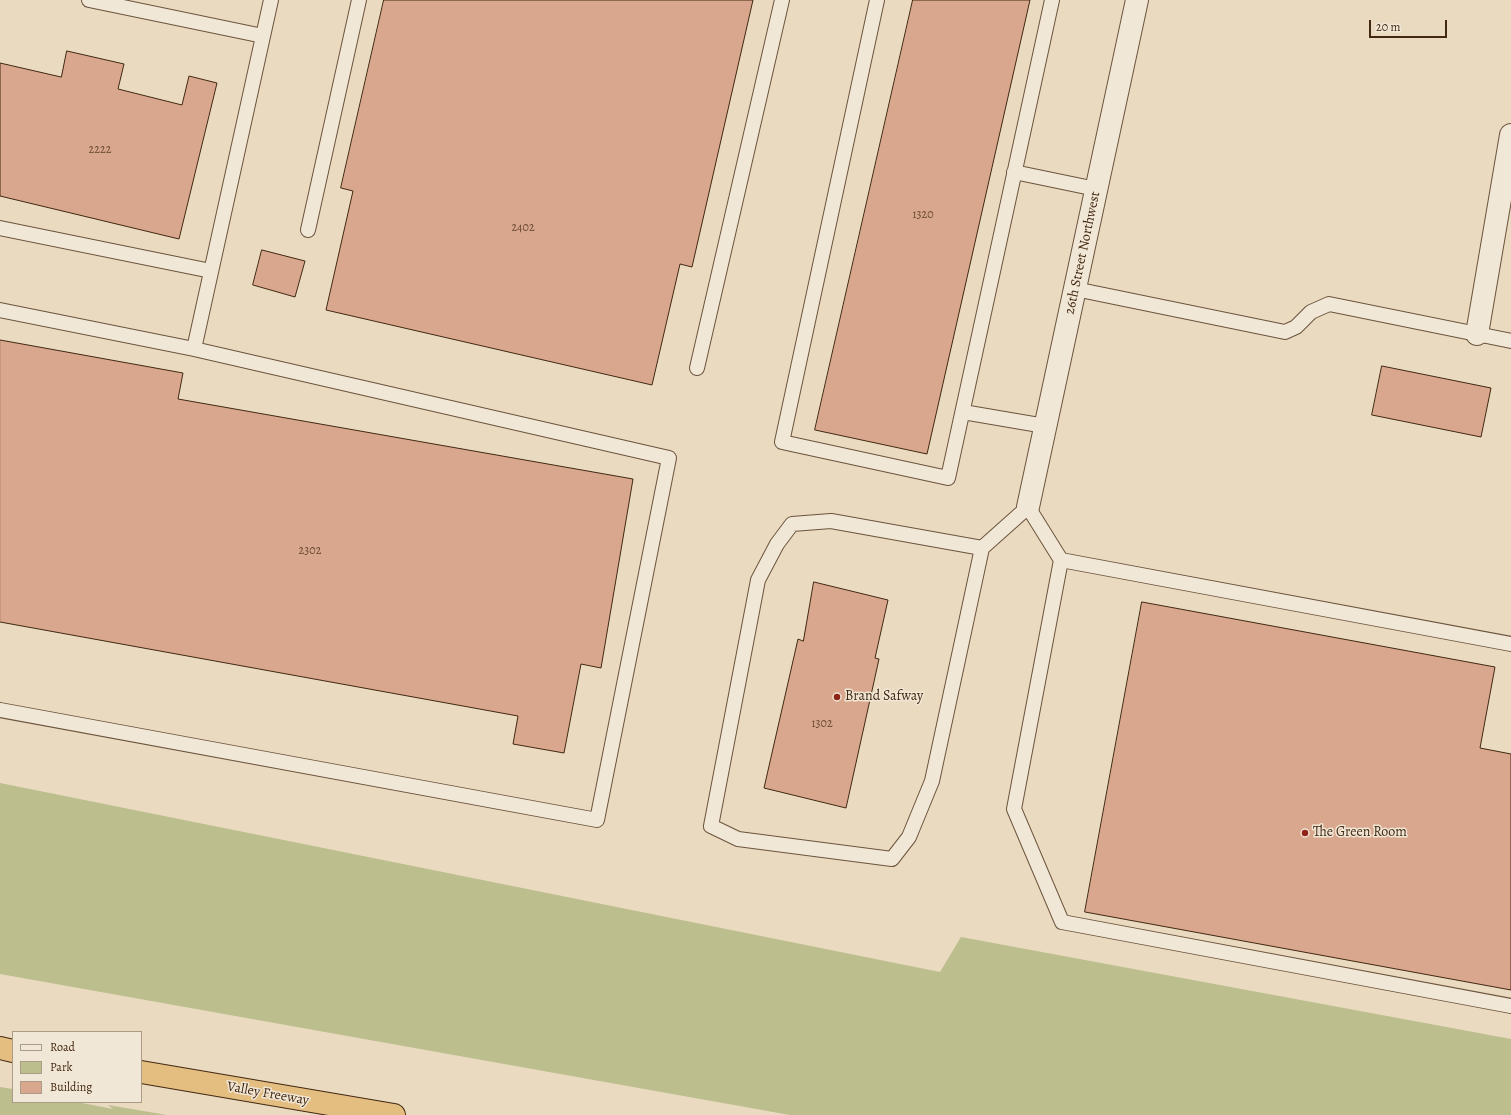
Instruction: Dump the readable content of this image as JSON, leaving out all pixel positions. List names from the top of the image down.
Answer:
{
  "streets": {
    "highway": ["Valley Freeway"],
    "street": ["26th Street Northwest"]
  },
  "places": ["Brand Safway", "The Green Room"],
  "house_numbers": [
    "2222",
    "1320",
    "2402",
    "2302",
    "1302"
  ],
  "legend": ["Road", "Park", "Building"],
  "scale_bar": "20 m"
}
